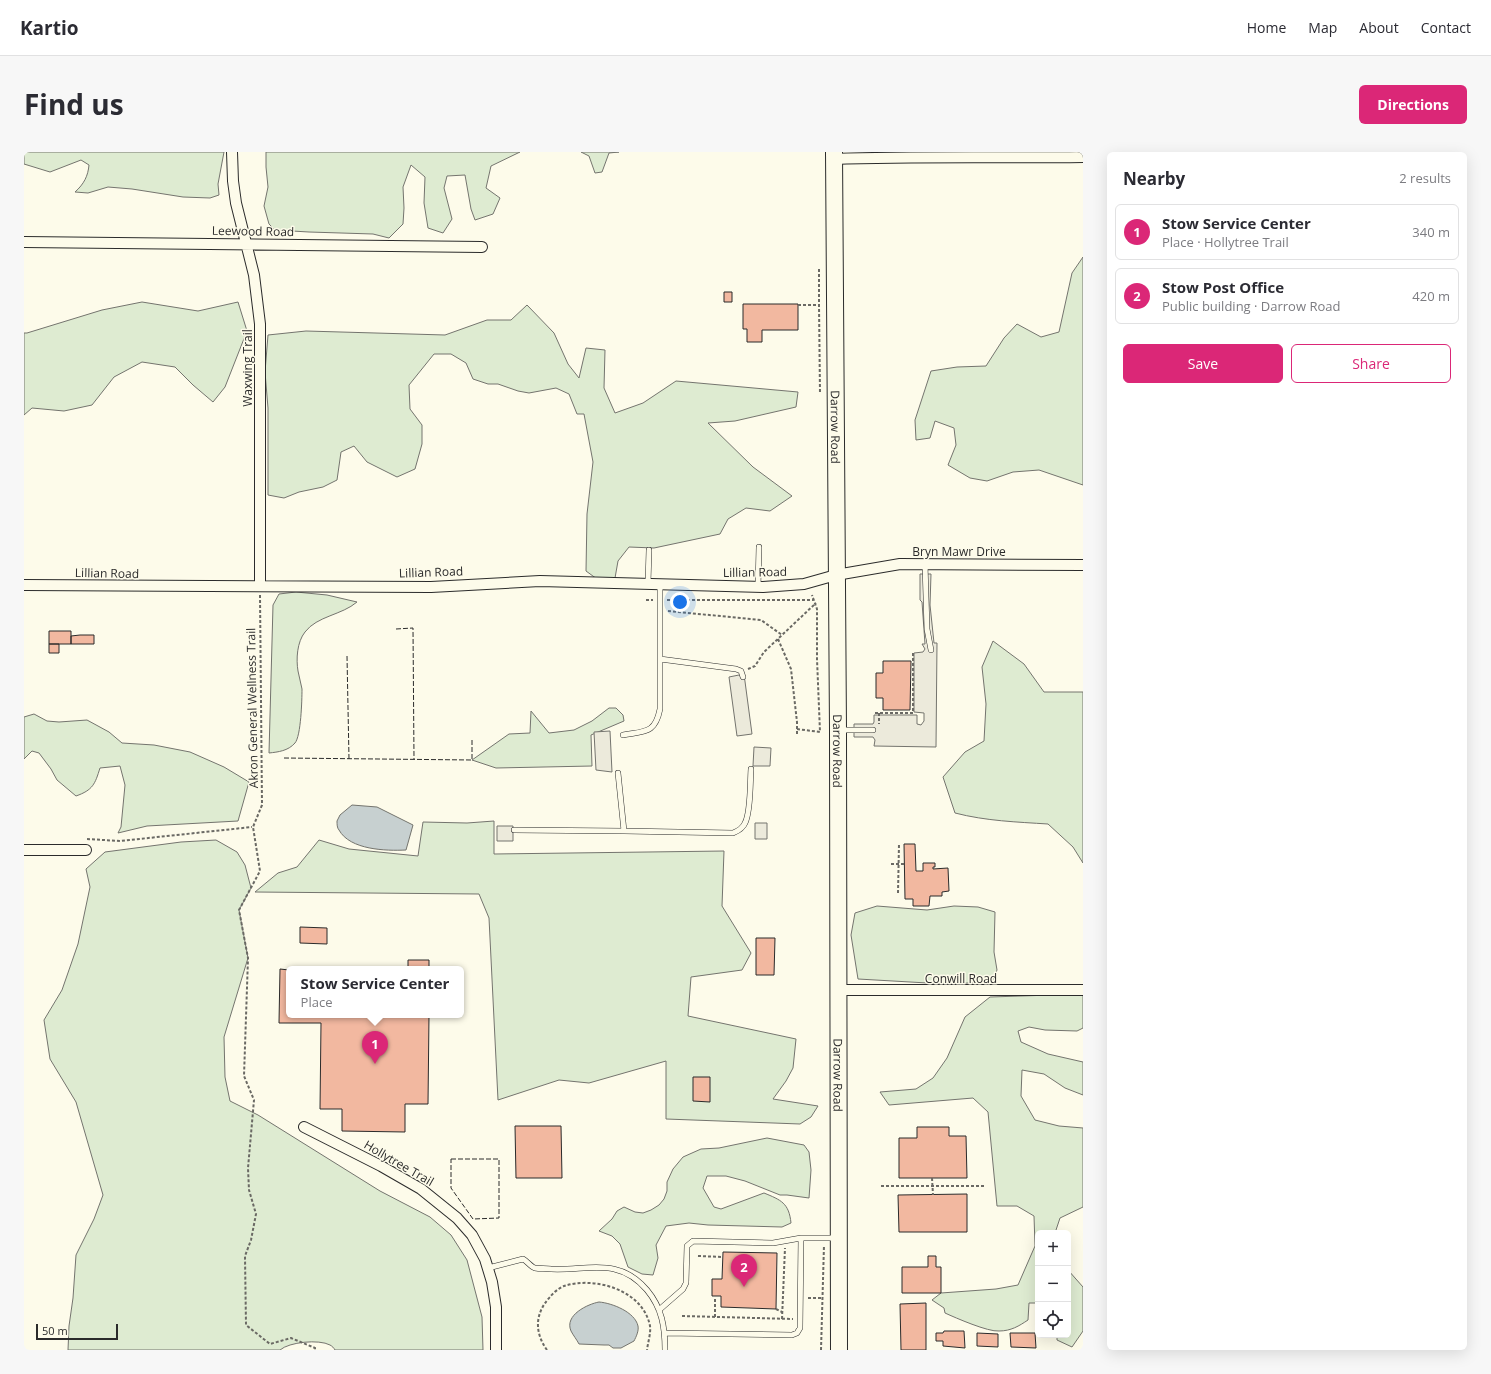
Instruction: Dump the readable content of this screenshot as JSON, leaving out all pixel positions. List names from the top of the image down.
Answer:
{
  "streets": {
    "main road": ["Darrow Road"],
    "street": [
      "Leewood Road",
      "Waxwing Trail",
      "Bryn Mawr Drive",
      "Lillian Road",
      "Conwill Road",
      "Hollytree Trail"
    ],
    "path": ["Akron General Wellness Trail"]
  },
  "crossings": [
    ["Leewood Road", "Waxwing Trail"],
    ["Waxwing Trail", "Lillian Road"],
    ["Waxwing Trail", "Akron General Wellness Trail"],
    ["Darrow Road", "Bryn Mawr Drive"],
    ["Darrow Road", "Lillian Road"],
    ["Darrow Road", "Conwill Road"],
    ["Bryn Mawr Drive", "Lillian Road"],
    ["Lillian Road", "Akron General Wellness Trail"]
  ],
  "scale_bar": "50 m",
  "page": {
    "header": "Kartio",
    "nav": [
      "Home",
      "Map",
      "About",
      "Contact"
    ],
    "title": "Find us",
    "buttons": [
      "Directions",
      ["Save", "Share"]
    ],
    "heading": ["Nearby", "2 results"],
    "list": [
      {
        "mark": "1",
        "name": "Stow Service Center",
        "note": "Place · Hollytree Trail",
        "value": "340 m"
      },
      {
        "mark": "2",
        "name": "Stow Post Office",
        "note": "Public building · Darrow Road",
        "value": "420 m"
      }
    ],
    "popup": ["Stow Service Center", "Place"],
    "pins": ["1", "2"],
    "map_buttons": ["+", "−"],
    "scale": "50 m"
  }
}
